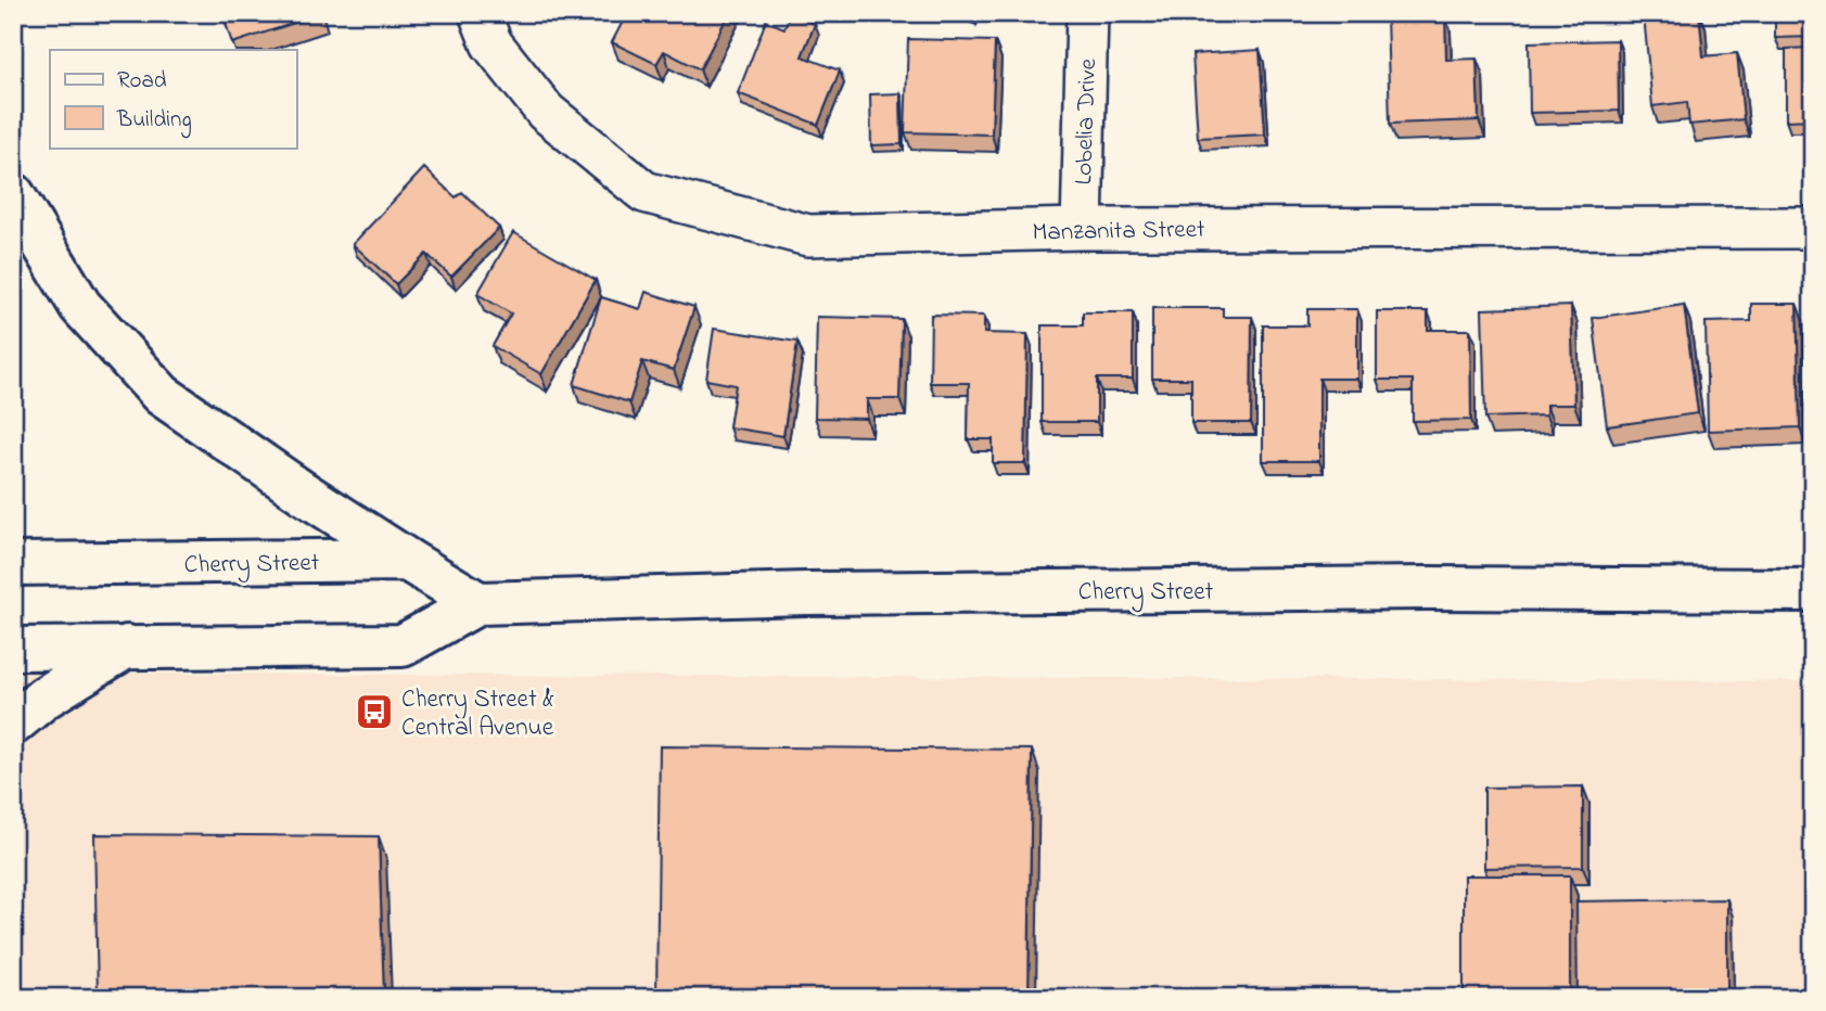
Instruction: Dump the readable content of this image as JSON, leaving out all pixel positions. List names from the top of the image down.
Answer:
{
  "streets": {
    "street": ["Lobelia Drive", "Manzanita Street", "Cherry Street"]
  },
  "crossings": [
    ["Lobelia Drive", "Manzanita Street"]
  ],
  "places": {
    "bus stop": ["Cherry Street & Central Avenue"]
  },
  "legend": ["Road", "Building"]
}
